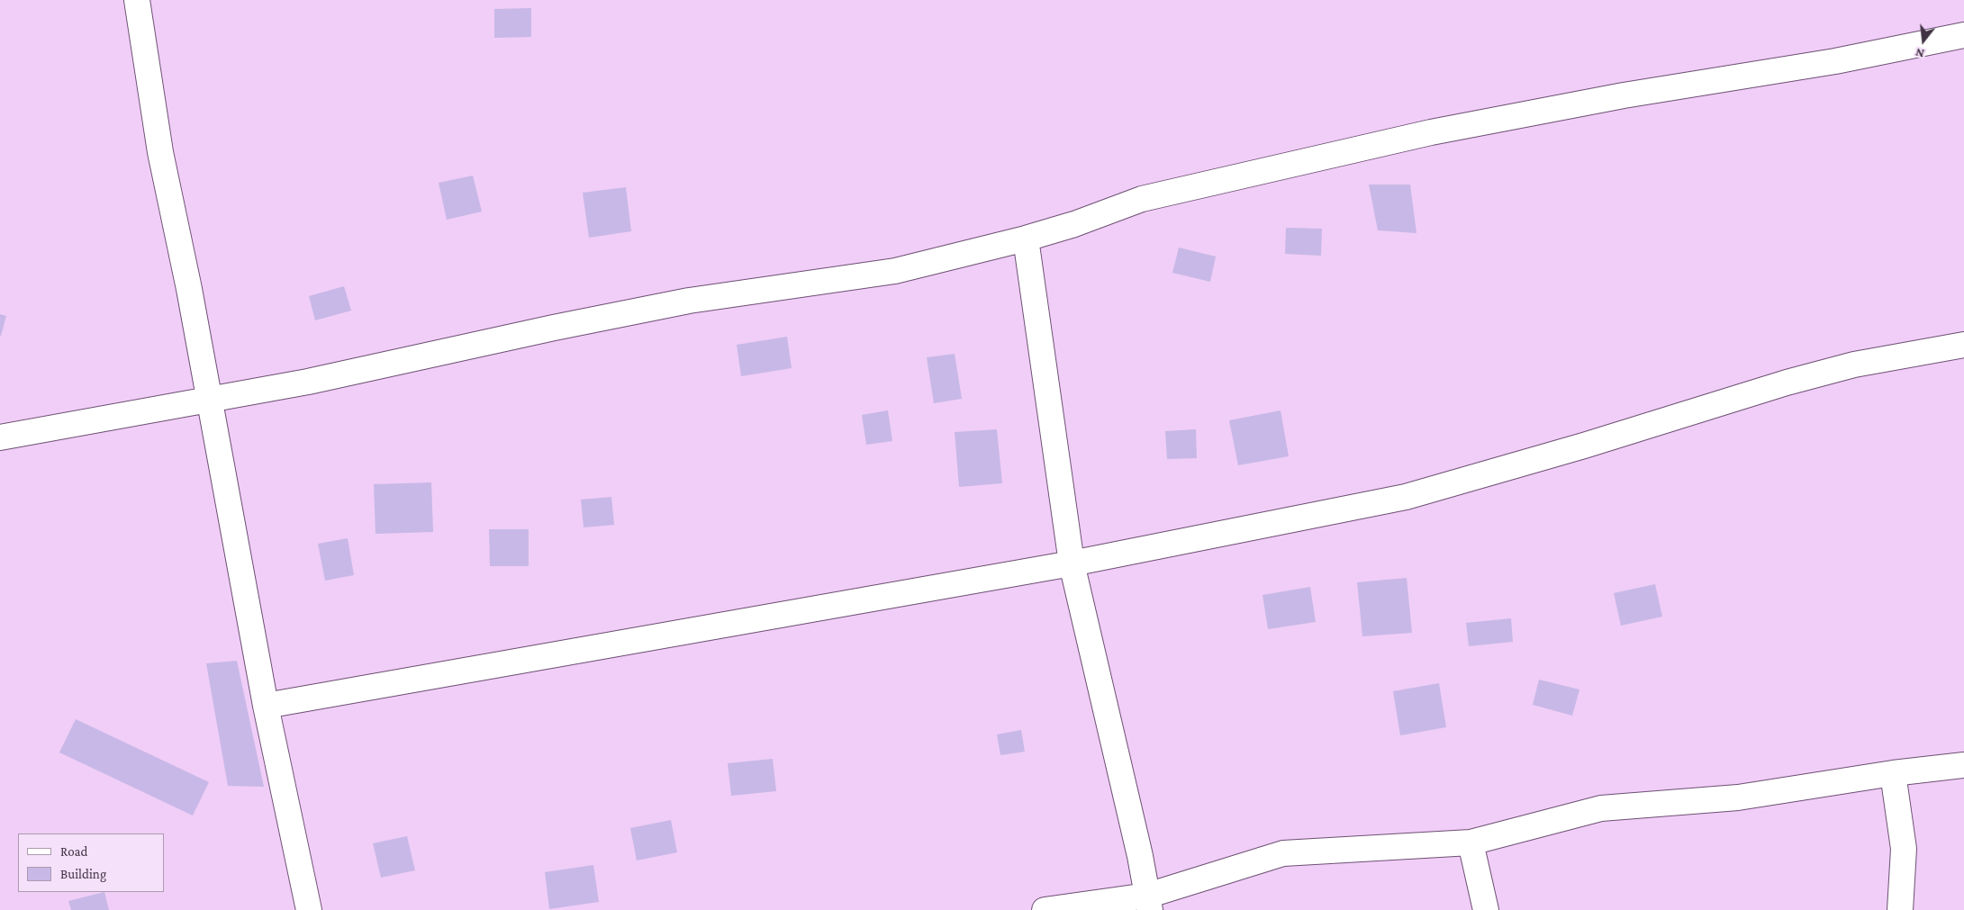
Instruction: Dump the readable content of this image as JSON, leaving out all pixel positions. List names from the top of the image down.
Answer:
{
  "legend": ["Road", "Building"],
  "north": "bottom"
}
